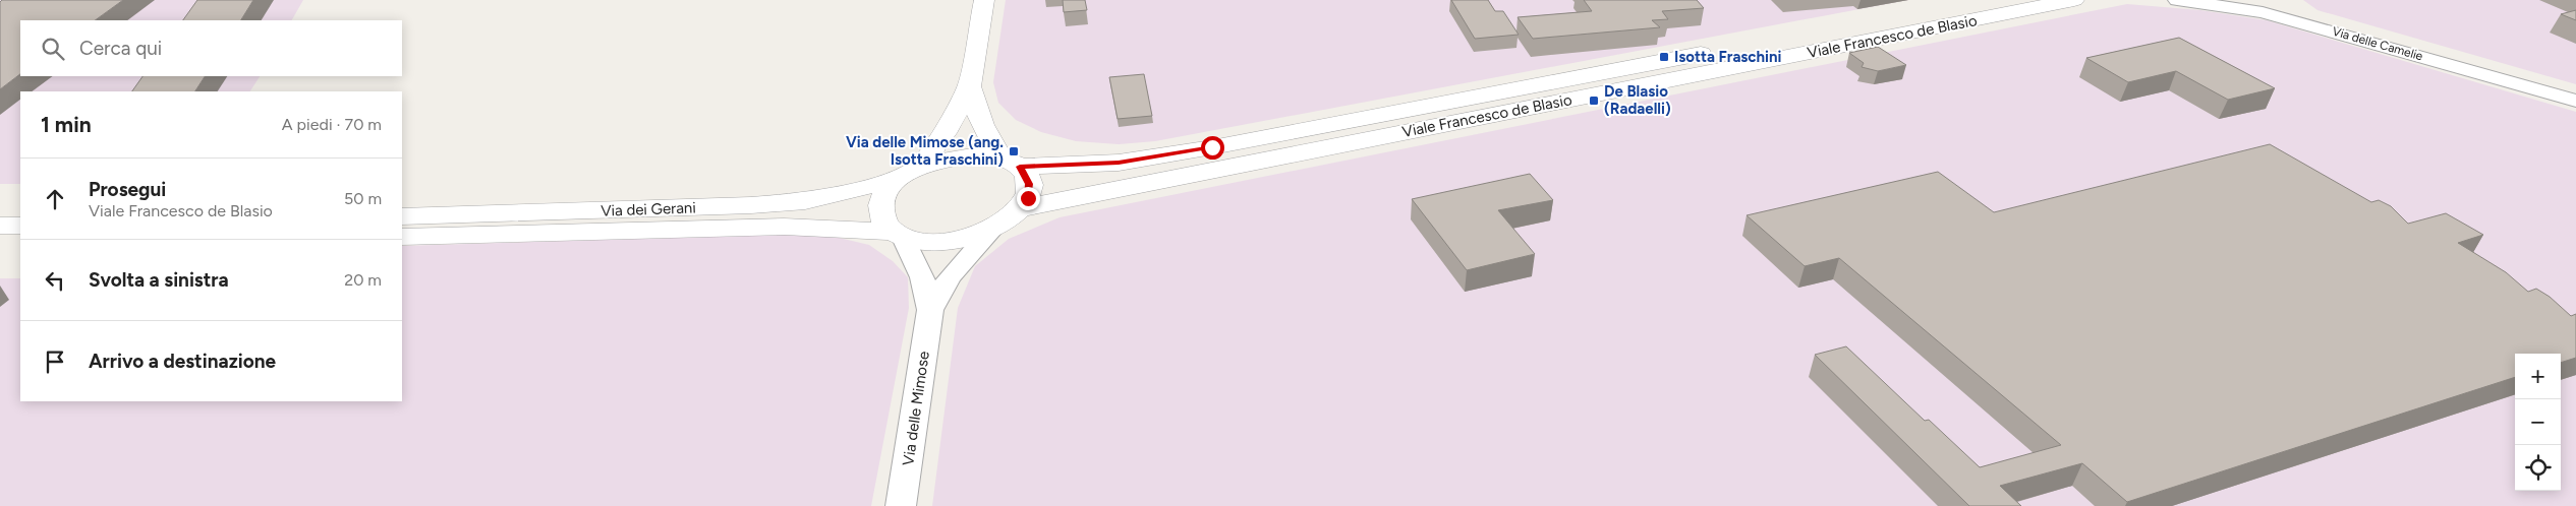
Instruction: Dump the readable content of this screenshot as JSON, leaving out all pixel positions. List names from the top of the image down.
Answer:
{
  "streets": {
    "street": [
      "Viale Francesco de Blasio",
      "Via delle Camelie",
      "Via dei Gerani",
      "Via delle Mimose"
    ]
  },
  "crossings": [
    ["Viale Francesco de Blasio", "Via dei Gerani"]
  ],
  "places": {
    "transit": ["Isotta Fraschini", "De Blasio (Radaelli)", "Via delle Mimose (ang. Isotta Fraschini)"]
  },
  "page": {
    "search": "Cerca qui",
    "heading": ["1 min", "A piedi · 70 m"],
    "list": [
      ["Prosegui", "Viale Francesco de Blasio", "50 m"],
      ["Svolta a sinistra", "20 m"],
      "Arrivo a destinazione"
    ],
    "map_buttons": ["+", "−"]
  }
}
